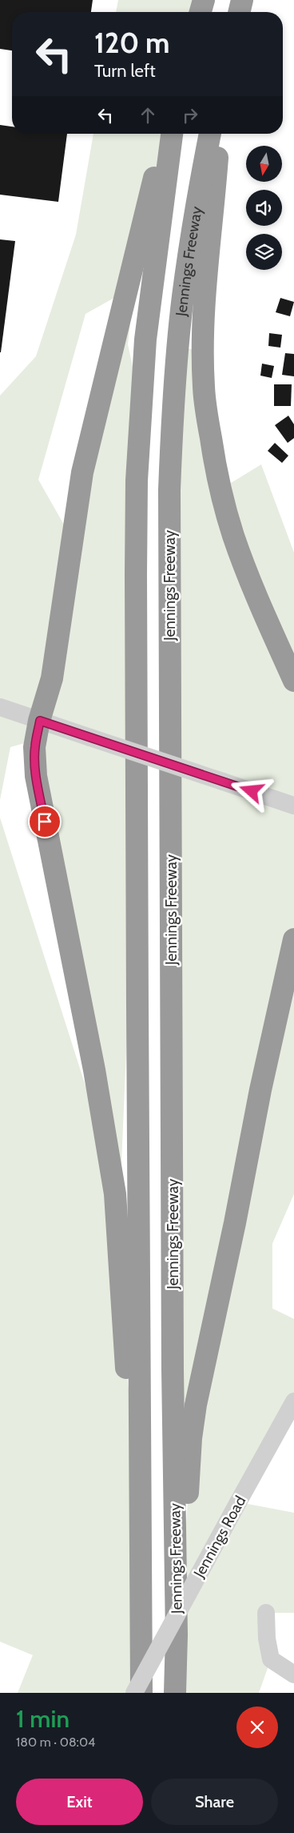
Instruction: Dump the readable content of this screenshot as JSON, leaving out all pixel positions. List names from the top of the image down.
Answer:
{
  "streets": {
    "highway": ["Jennings Freeway"],
    "street": ["Jennings Road"]
  },
  "north": "bottom",
  "page": {
    "turn": ["120 m", "Turn left"],
    "heading": ["1 min", "180 m · 08:04"],
    "buttons": ["Exit", "Share"]
  }
}
